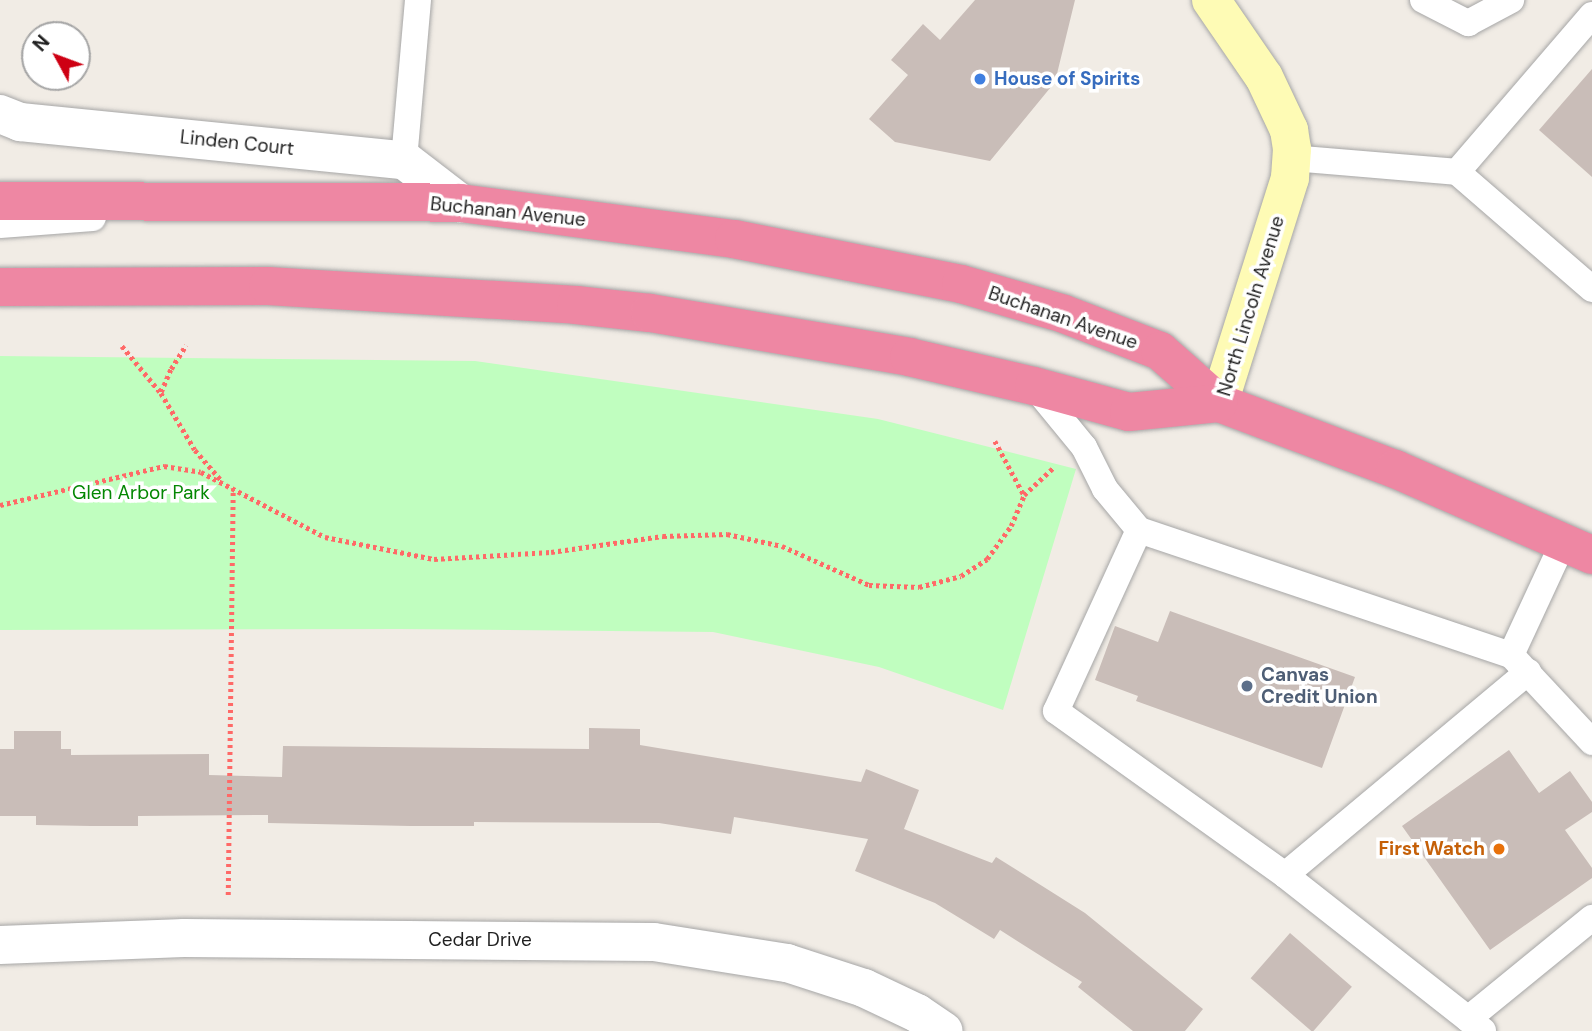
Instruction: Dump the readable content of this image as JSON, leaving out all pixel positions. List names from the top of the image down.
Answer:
{
  "streets": {
    "highway": ["Buchanan Avenue", "North Lincoln Avenue"],
    "street": ["Linden Court", "Cedar Drive"]
  },
  "crossings": [
    ["Buchanan Avenue", "North Lincoln Avenue"]
  ],
  "parks": ["Glen Arbor Park"],
  "places": ["House of Spirits", "Canvas Credit Union", "First Watch"],
  "north": "top left"
}
